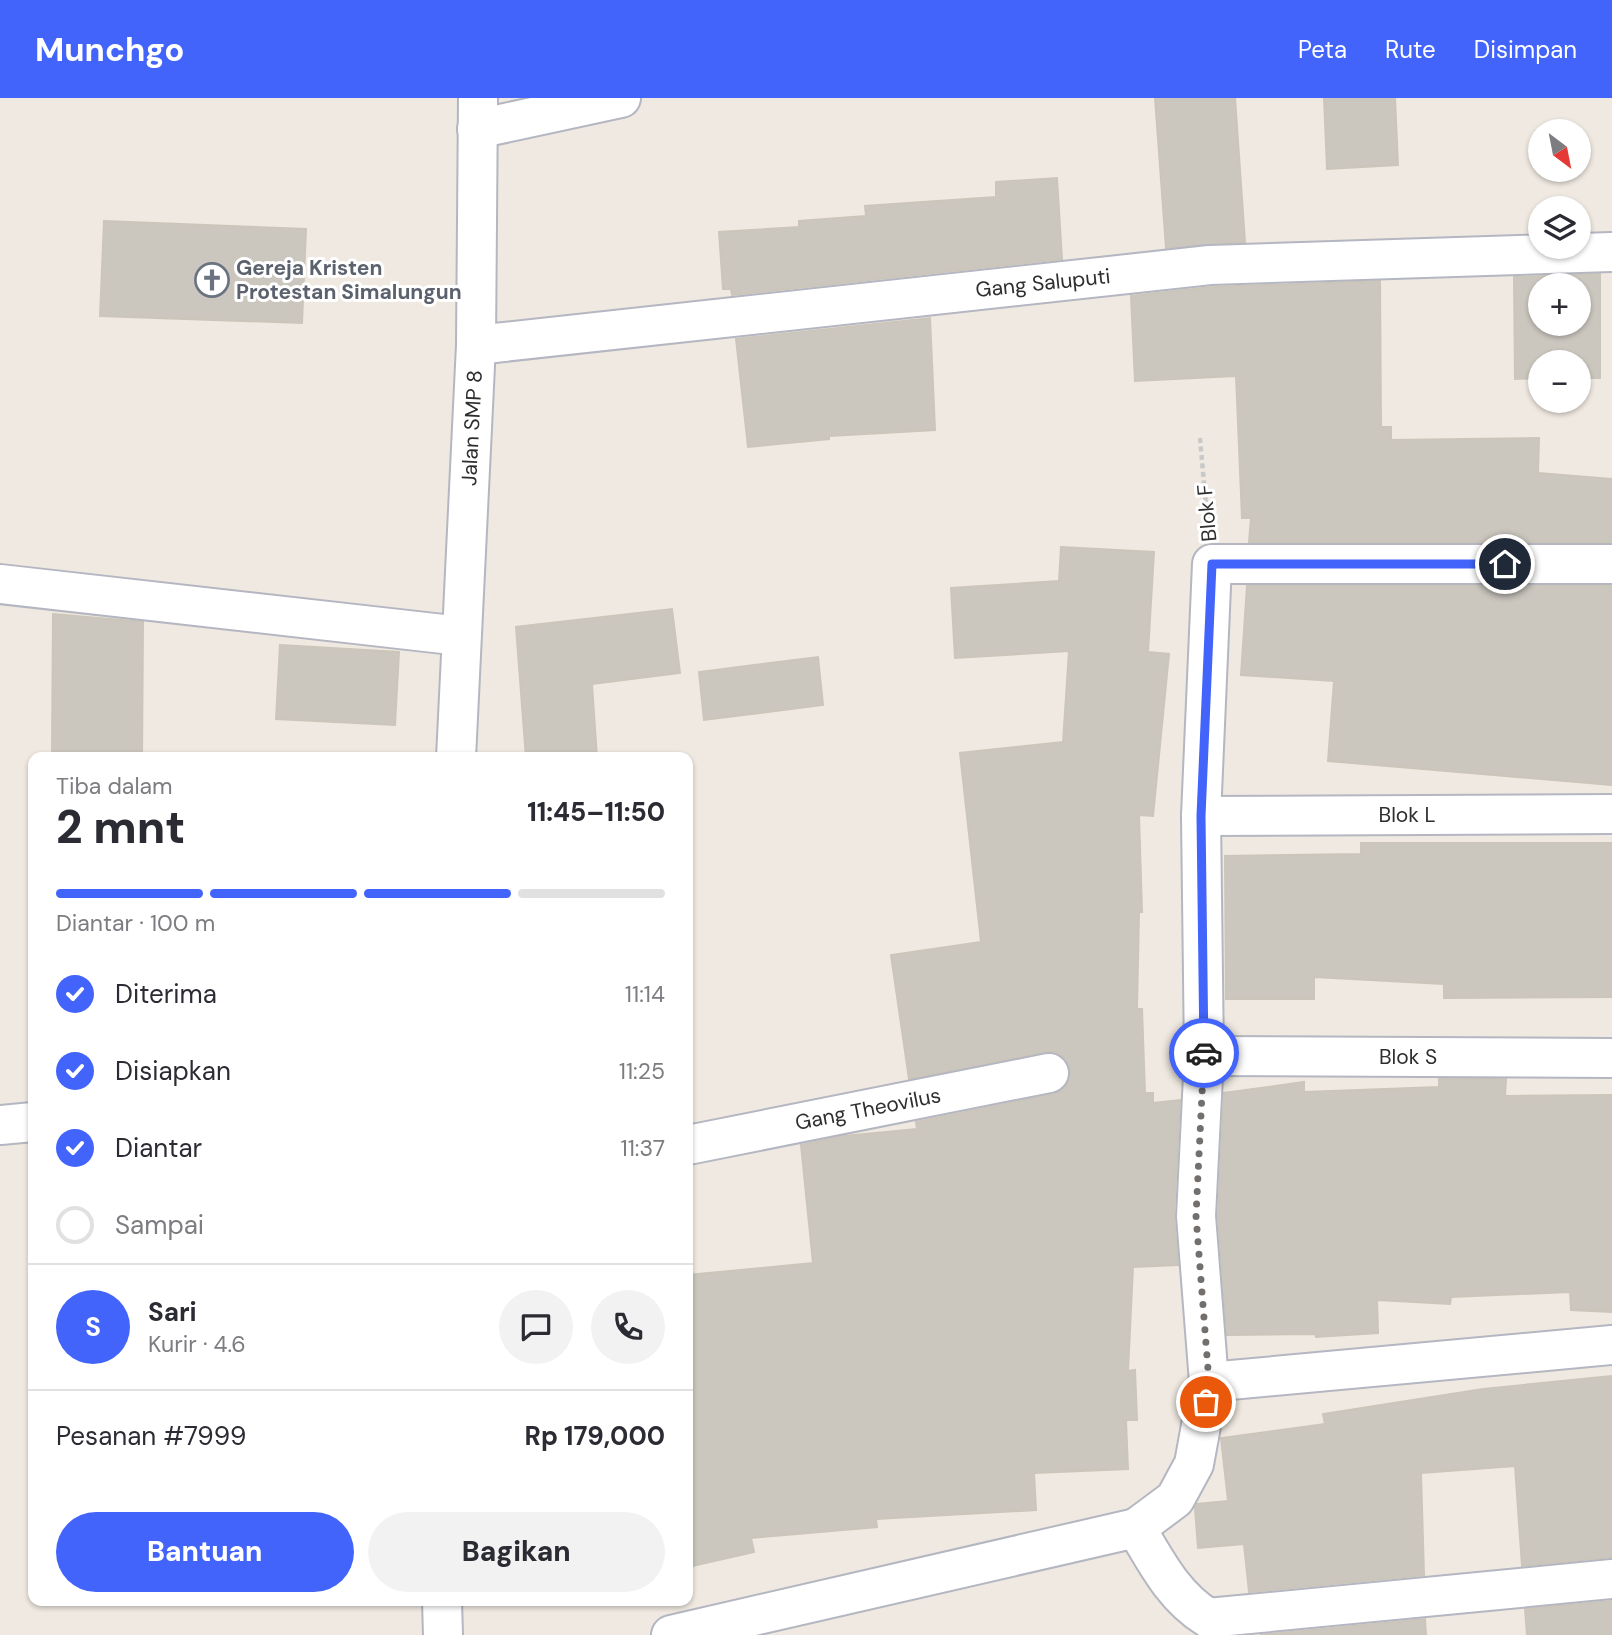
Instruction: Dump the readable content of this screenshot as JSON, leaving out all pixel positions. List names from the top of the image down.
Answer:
{
  "streets": {
    "street": [
      "Gang Saluputi",
      "Jalan SMP 8",
      "Blok F",
      "Blok L",
      "Blok S",
      "Gang Theovilus"
    ]
  },
  "crossings": [
    ["Gang Saluputi", "Jalan SMP 8"],
    ["Blok F", "Blok L"],
    ["Blok F", "Blok S"]
  ],
  "places": {
    "church": ["Gereja Kristen Protestan Simalungun"]
  },
  "north": "bottom right",
  "page": {
    "header": "Munchgo",
    "nav": ["Peta", "Rute", "Disimpan"],
    "map_buttons": ["+", "−"],
    "heading": ["2 mnt", "Tiba dalam", "11:45–11:50"],
    "panel": [
      "Sari",
      "Kurir · 4.6",
      "Pesanan #7999",
      "Rp 179,000"
    ],
    "bar": "Diantar · 100 m",
    "list": [
      ["Diterima", "11:14"],
      ["Disiapkan", "11:25"],
      ["Diantar", "11:37"],
      "Sampai"
    ],
    "round": "S",
    "buttons": ["Bantuan", "Bagikan"]
  }
}
